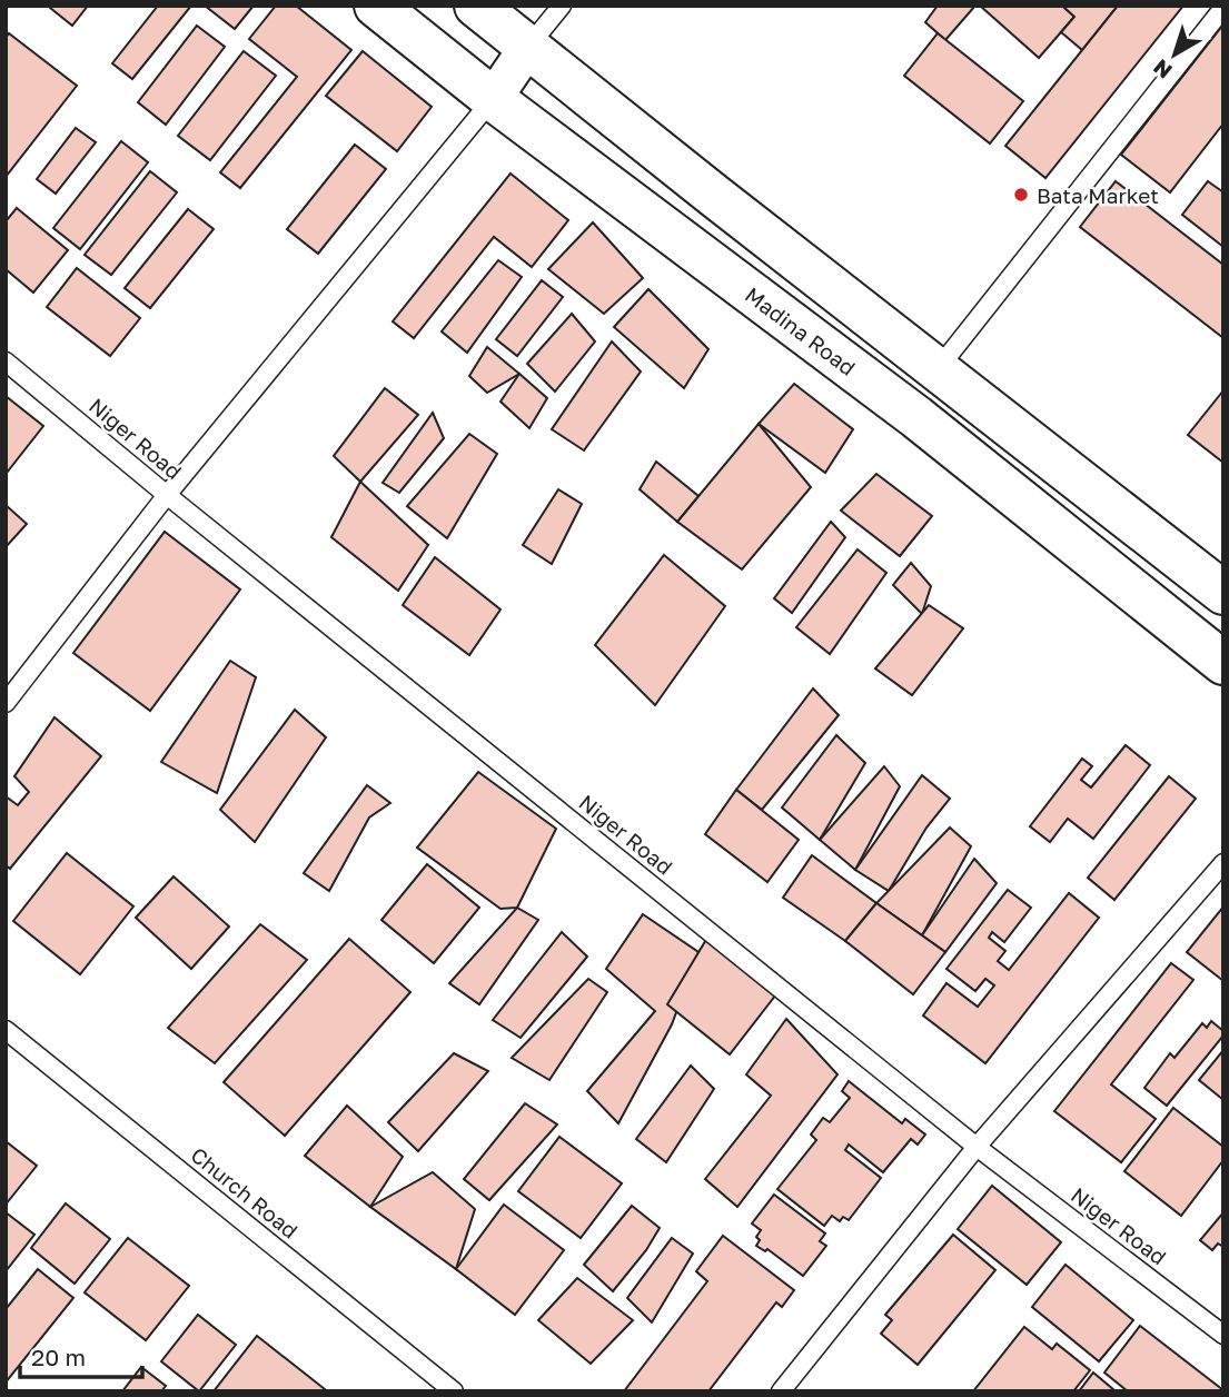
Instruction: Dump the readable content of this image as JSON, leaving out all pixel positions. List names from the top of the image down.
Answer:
{
  "streets": {
    "main road": ["Madina Road"],
    "lane": ["Niger Road", "Church Road"]
  },
  "places": ["Bata Market"],
  "scale_bar": "20 m",
  "north": "bottom left"
}
